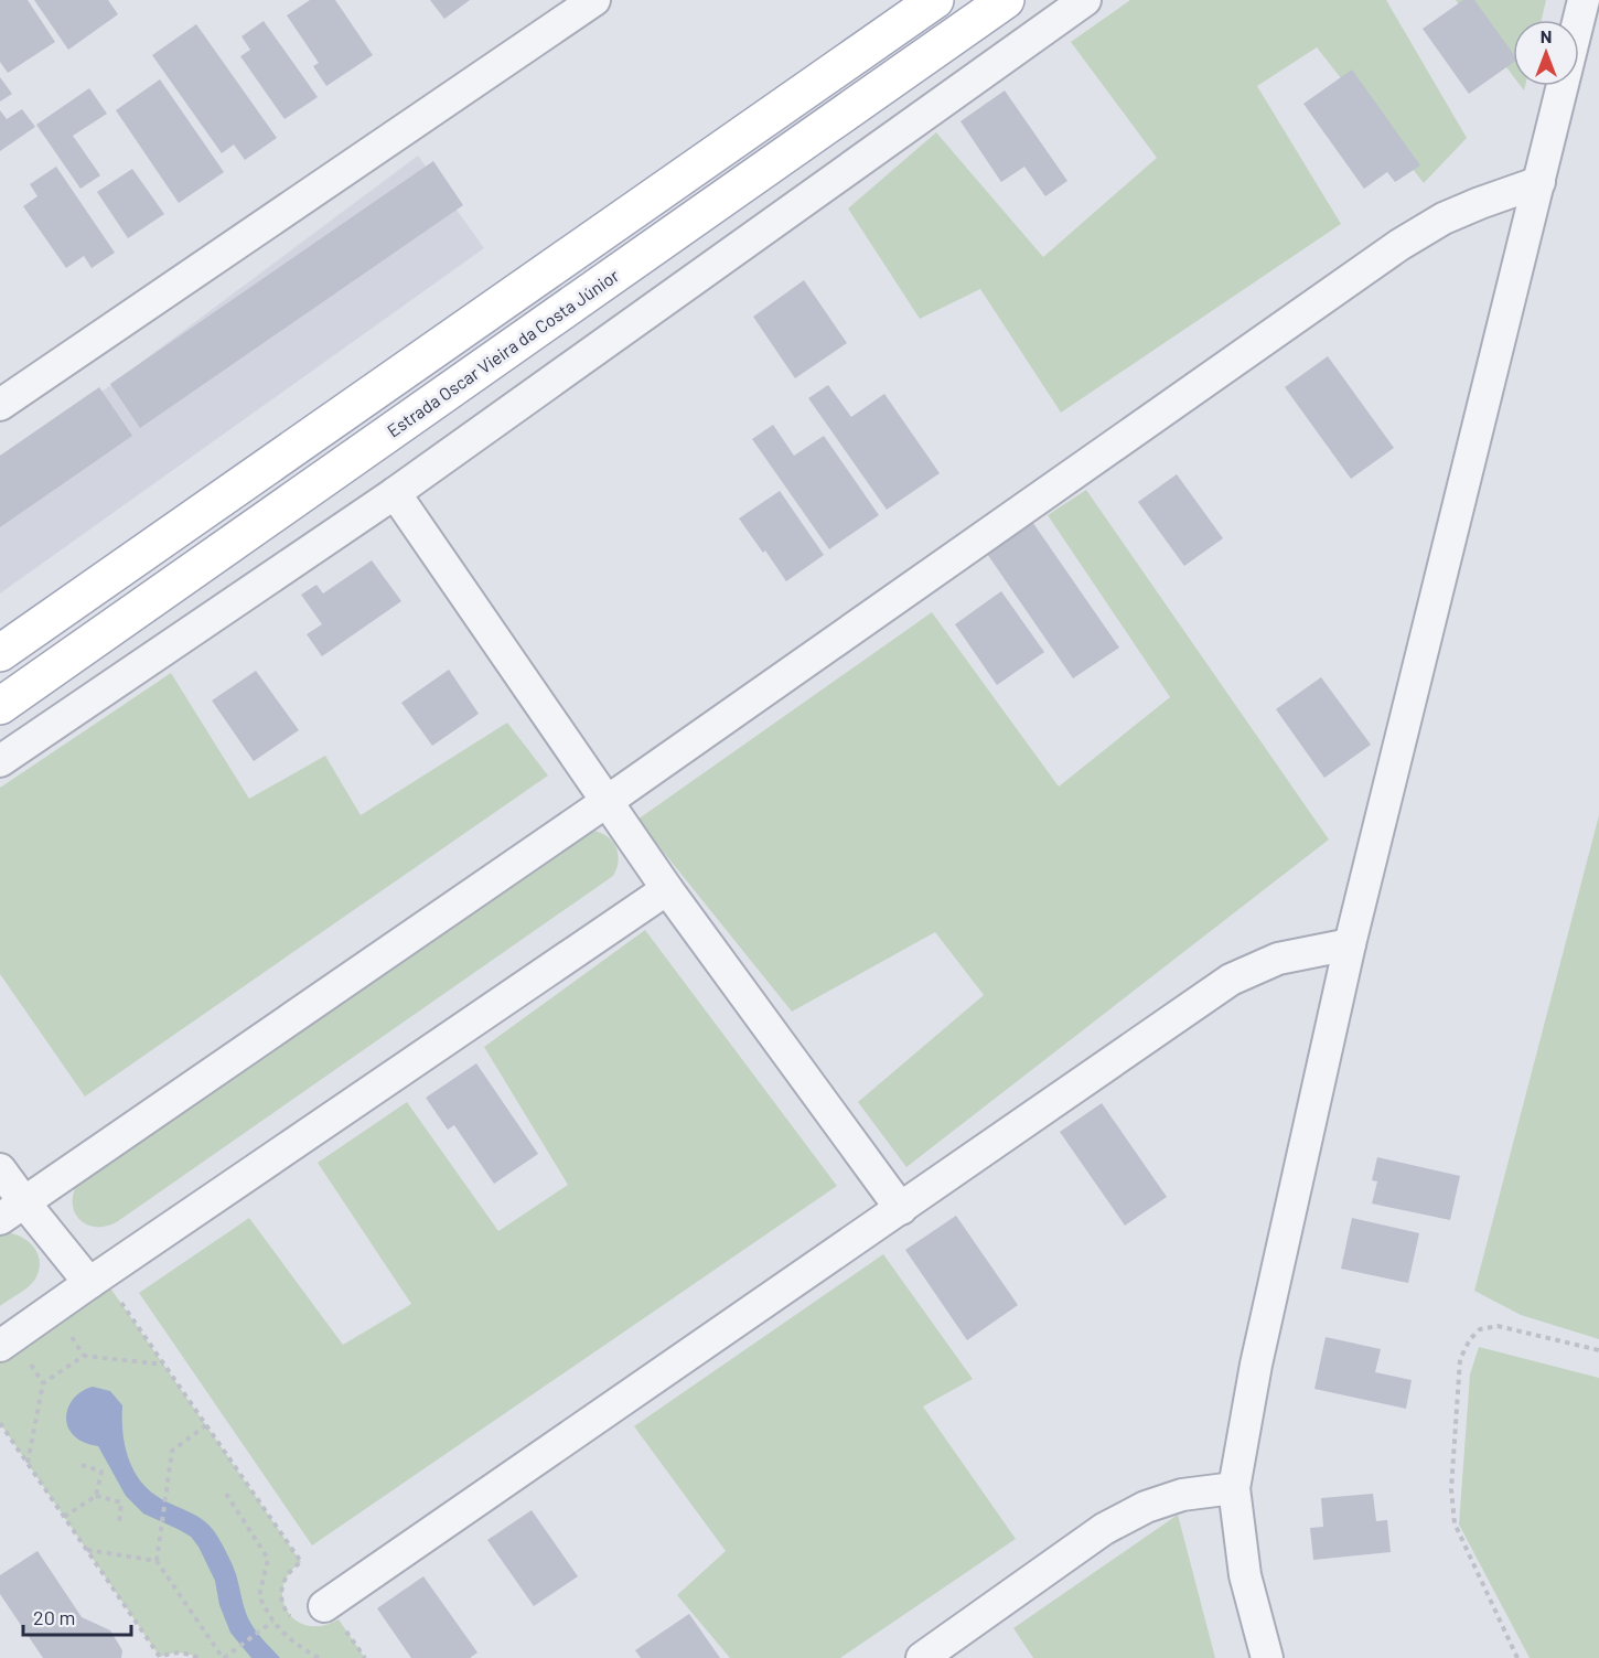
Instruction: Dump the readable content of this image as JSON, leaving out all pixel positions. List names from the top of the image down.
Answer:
{
  "streets": {
    "main road": ["Estrada Oscar Vieira da Costa Júnior"]
  },
  "scale_bar": "20 m",
  "north": "top"
}
